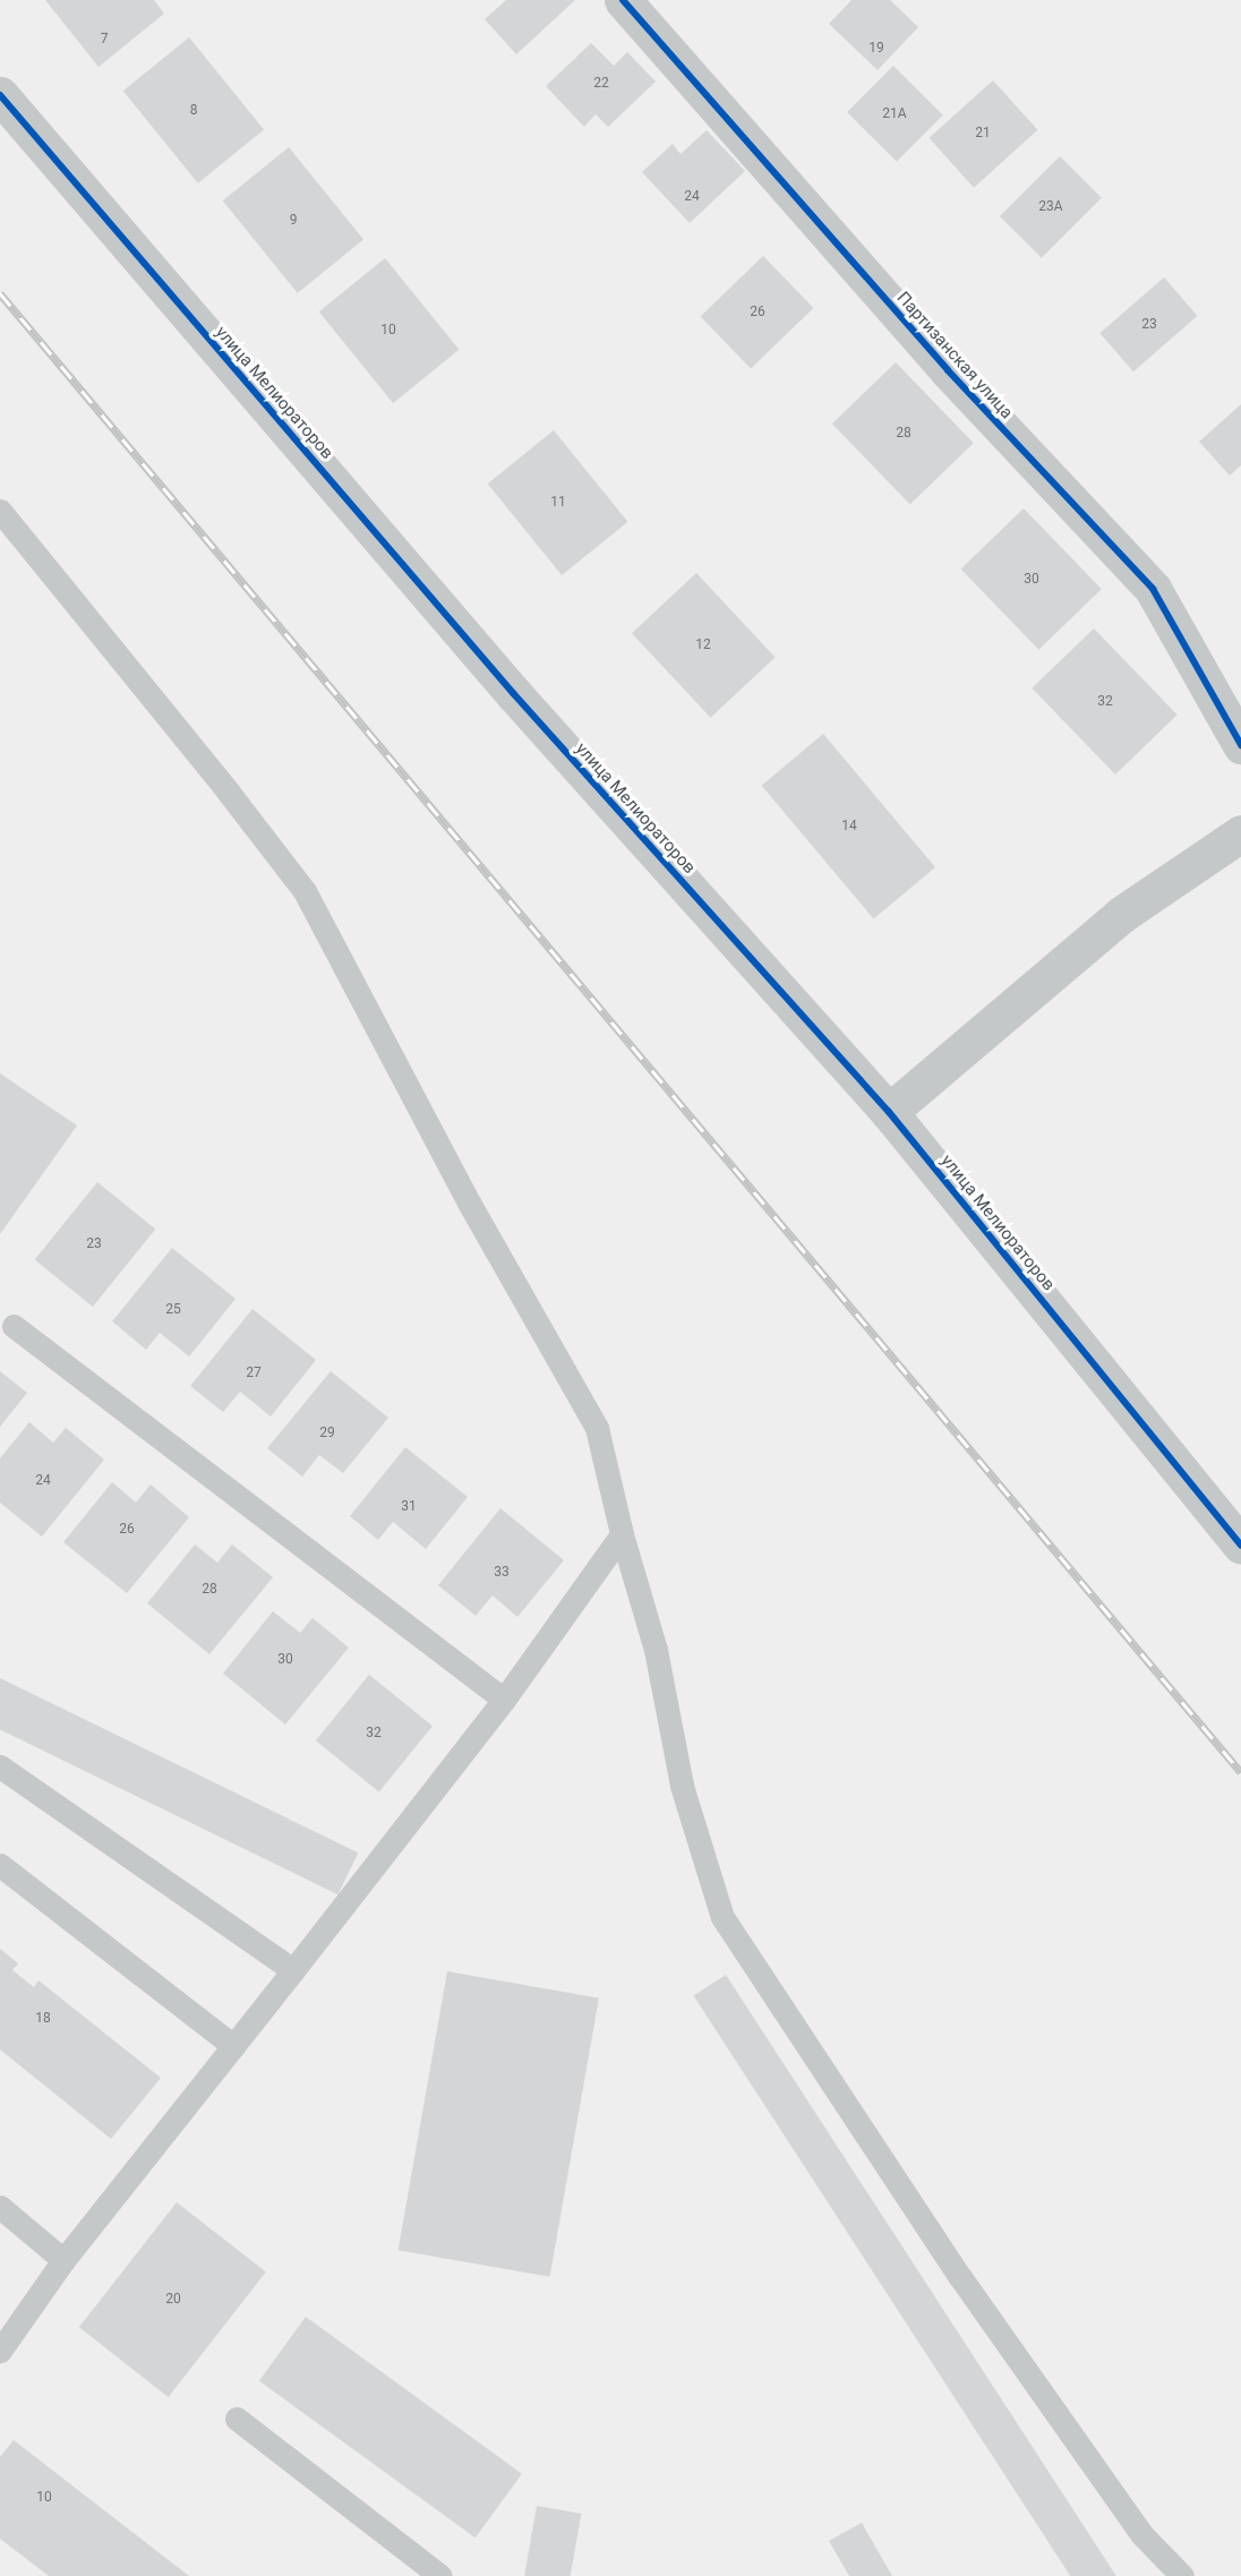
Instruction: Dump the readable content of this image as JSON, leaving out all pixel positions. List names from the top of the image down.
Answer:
{
  "streets": {
    "street": ["Партизанская улица", "улица Мелиораторов"]
  },
  "house_numbers": [
    "7",
    "19",
    "22",
    "8",
    "21А",
    "21",
    "24",
    "23А",
    "9",
    "26",
    "23",
    "10",
    "28",
    "11",
    "30",
    "12",
    "32",
    "14",
    "23",
    "25",
    "27",
    "29",
    "24",
    "31",
    "26",
    "33",
    "28",
    "30",
    "32",
    "18",
    "20",
    "10"
  ]
}
